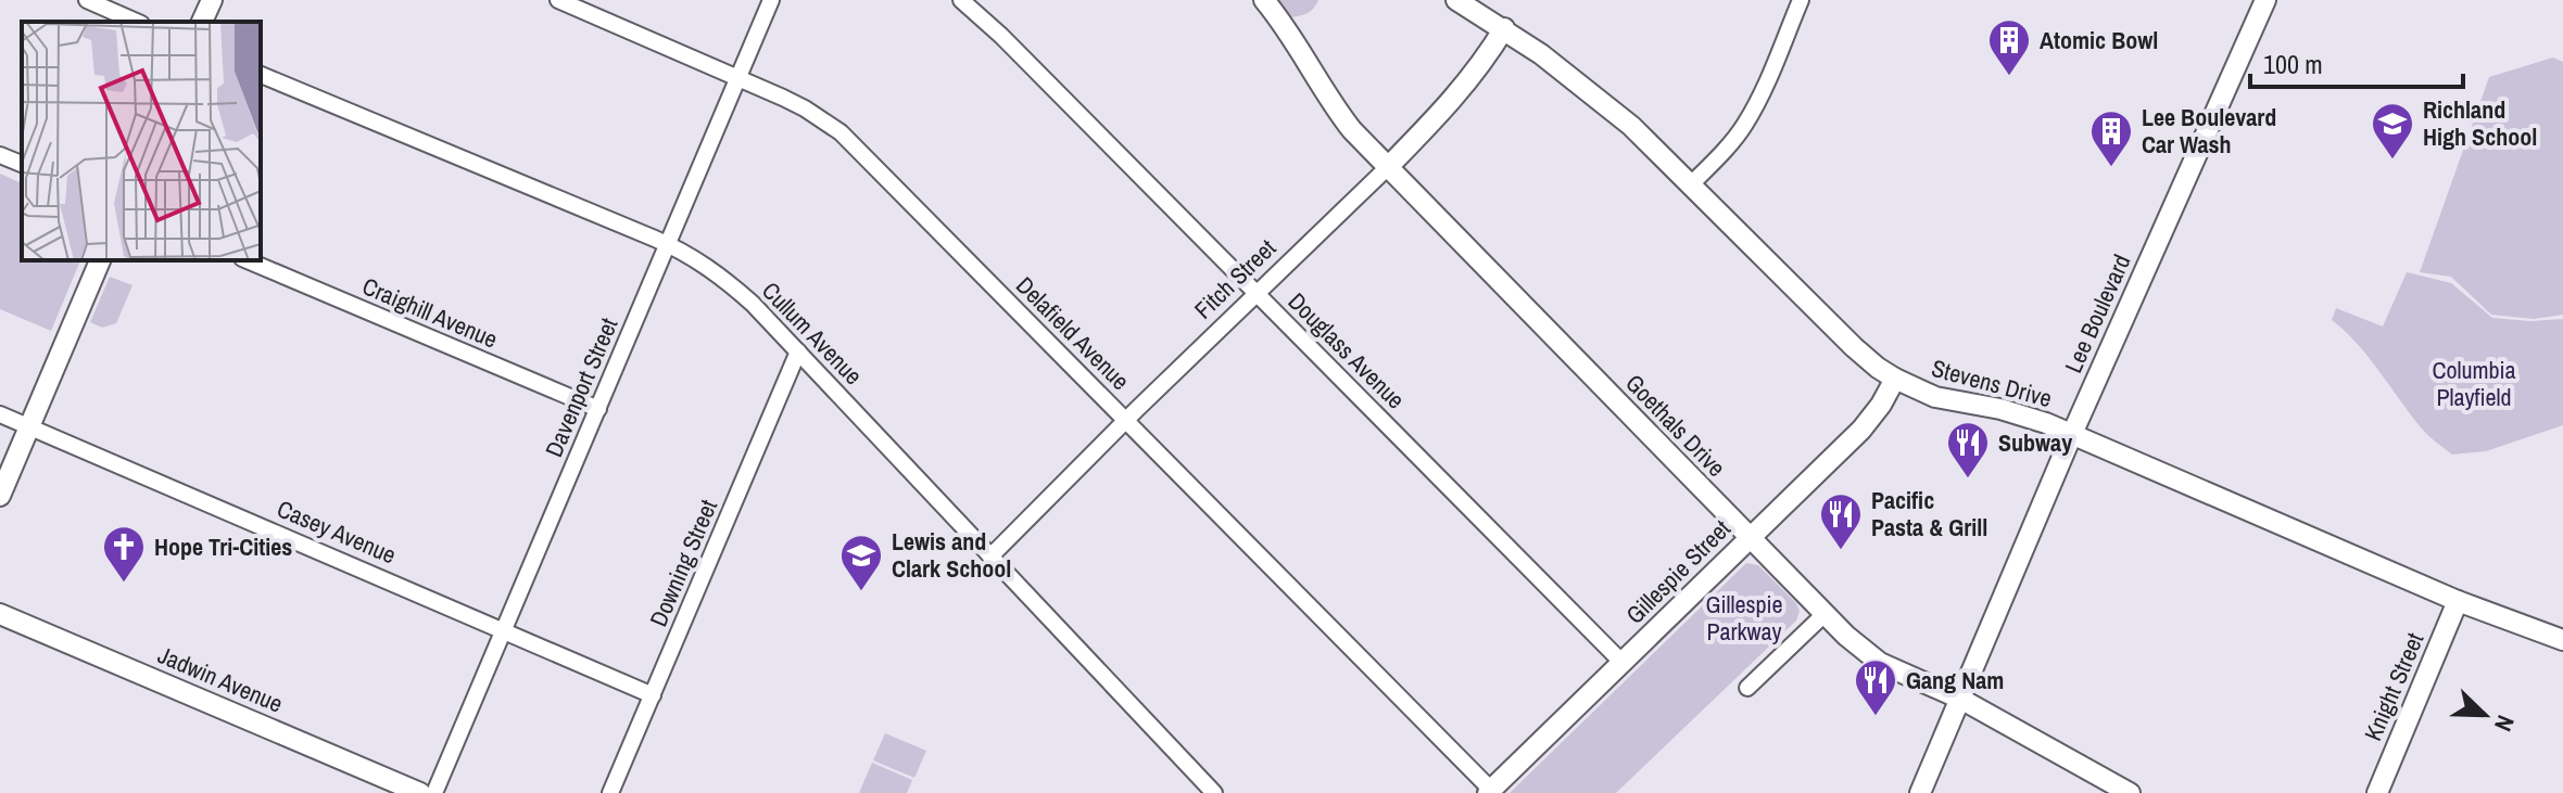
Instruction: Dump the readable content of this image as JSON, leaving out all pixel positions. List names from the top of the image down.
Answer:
{
  "streets": {
    "street": [
      "Fitch Street",
      "Craighill Avenue",
      "Lee Boulevard",
      "Cullum Avenue",
      "Delafield Avenue",
      "Douglass Avenue",
      "Stevens Drive",
      "Davenport Street",
      "Goethals Drive",
      "Casey Avenue",
      "Downing Street",
      "Gillespie Street",
      "Jadwin Avenue",
      "Knight Street"
    ]
  },
  "crossings": [
    ["Fitch Street", "Cullum Avenue"],
    ["Fitch Street", "Delafield Avenue"],
    ["Fitch Street", "Douglass Avenue"],
    ["Fitch Street", "Stevens Drive"],
    ["Fitch Street", "Goethals Drive"],
    ["Craighill Avenue", "Davenport Street"],
    ["Lee Boulevard", "Stevens Drive"],
    ["Lee Boulevard", "Goethals Drive"],
    ["Cullum Avenue", "Davenport Street"],
    ["Cullum Avenue", "Downing Street"],
    ["Delafield Avenue", "Davenport Street"],
    ["Delafield Avenue", "Gillespie Street"],
    ["Douglass Avenue", "Gillespie Street"],
    ["Stevens Drive", "Gillespie Street"],
    ["Stevens Drive", "Knight Street"],
    ["Davenport Street", "Casey Avenue"],
    ["Goethals Drive", "Gillespie Street"],
    ["Casey Avenue", "Downing Street"]
  ],
  "parks": ["Columbia Playfield", "Gillespie Parkway"],
  "places": {
    "building": ["Atomic Bowl", "Lee Boulevard Car Wash"],
    "school or university": ["Richland High School", "Lewis and Clark School"],
    "restaurant": ["Subway", "Pacific Pasta & Grill", "Gang Nam"],
    "church": ["Hope Tri-Cities"]
  },
  "scale_bar": "100 m",
  "north": "bottom right"
}
